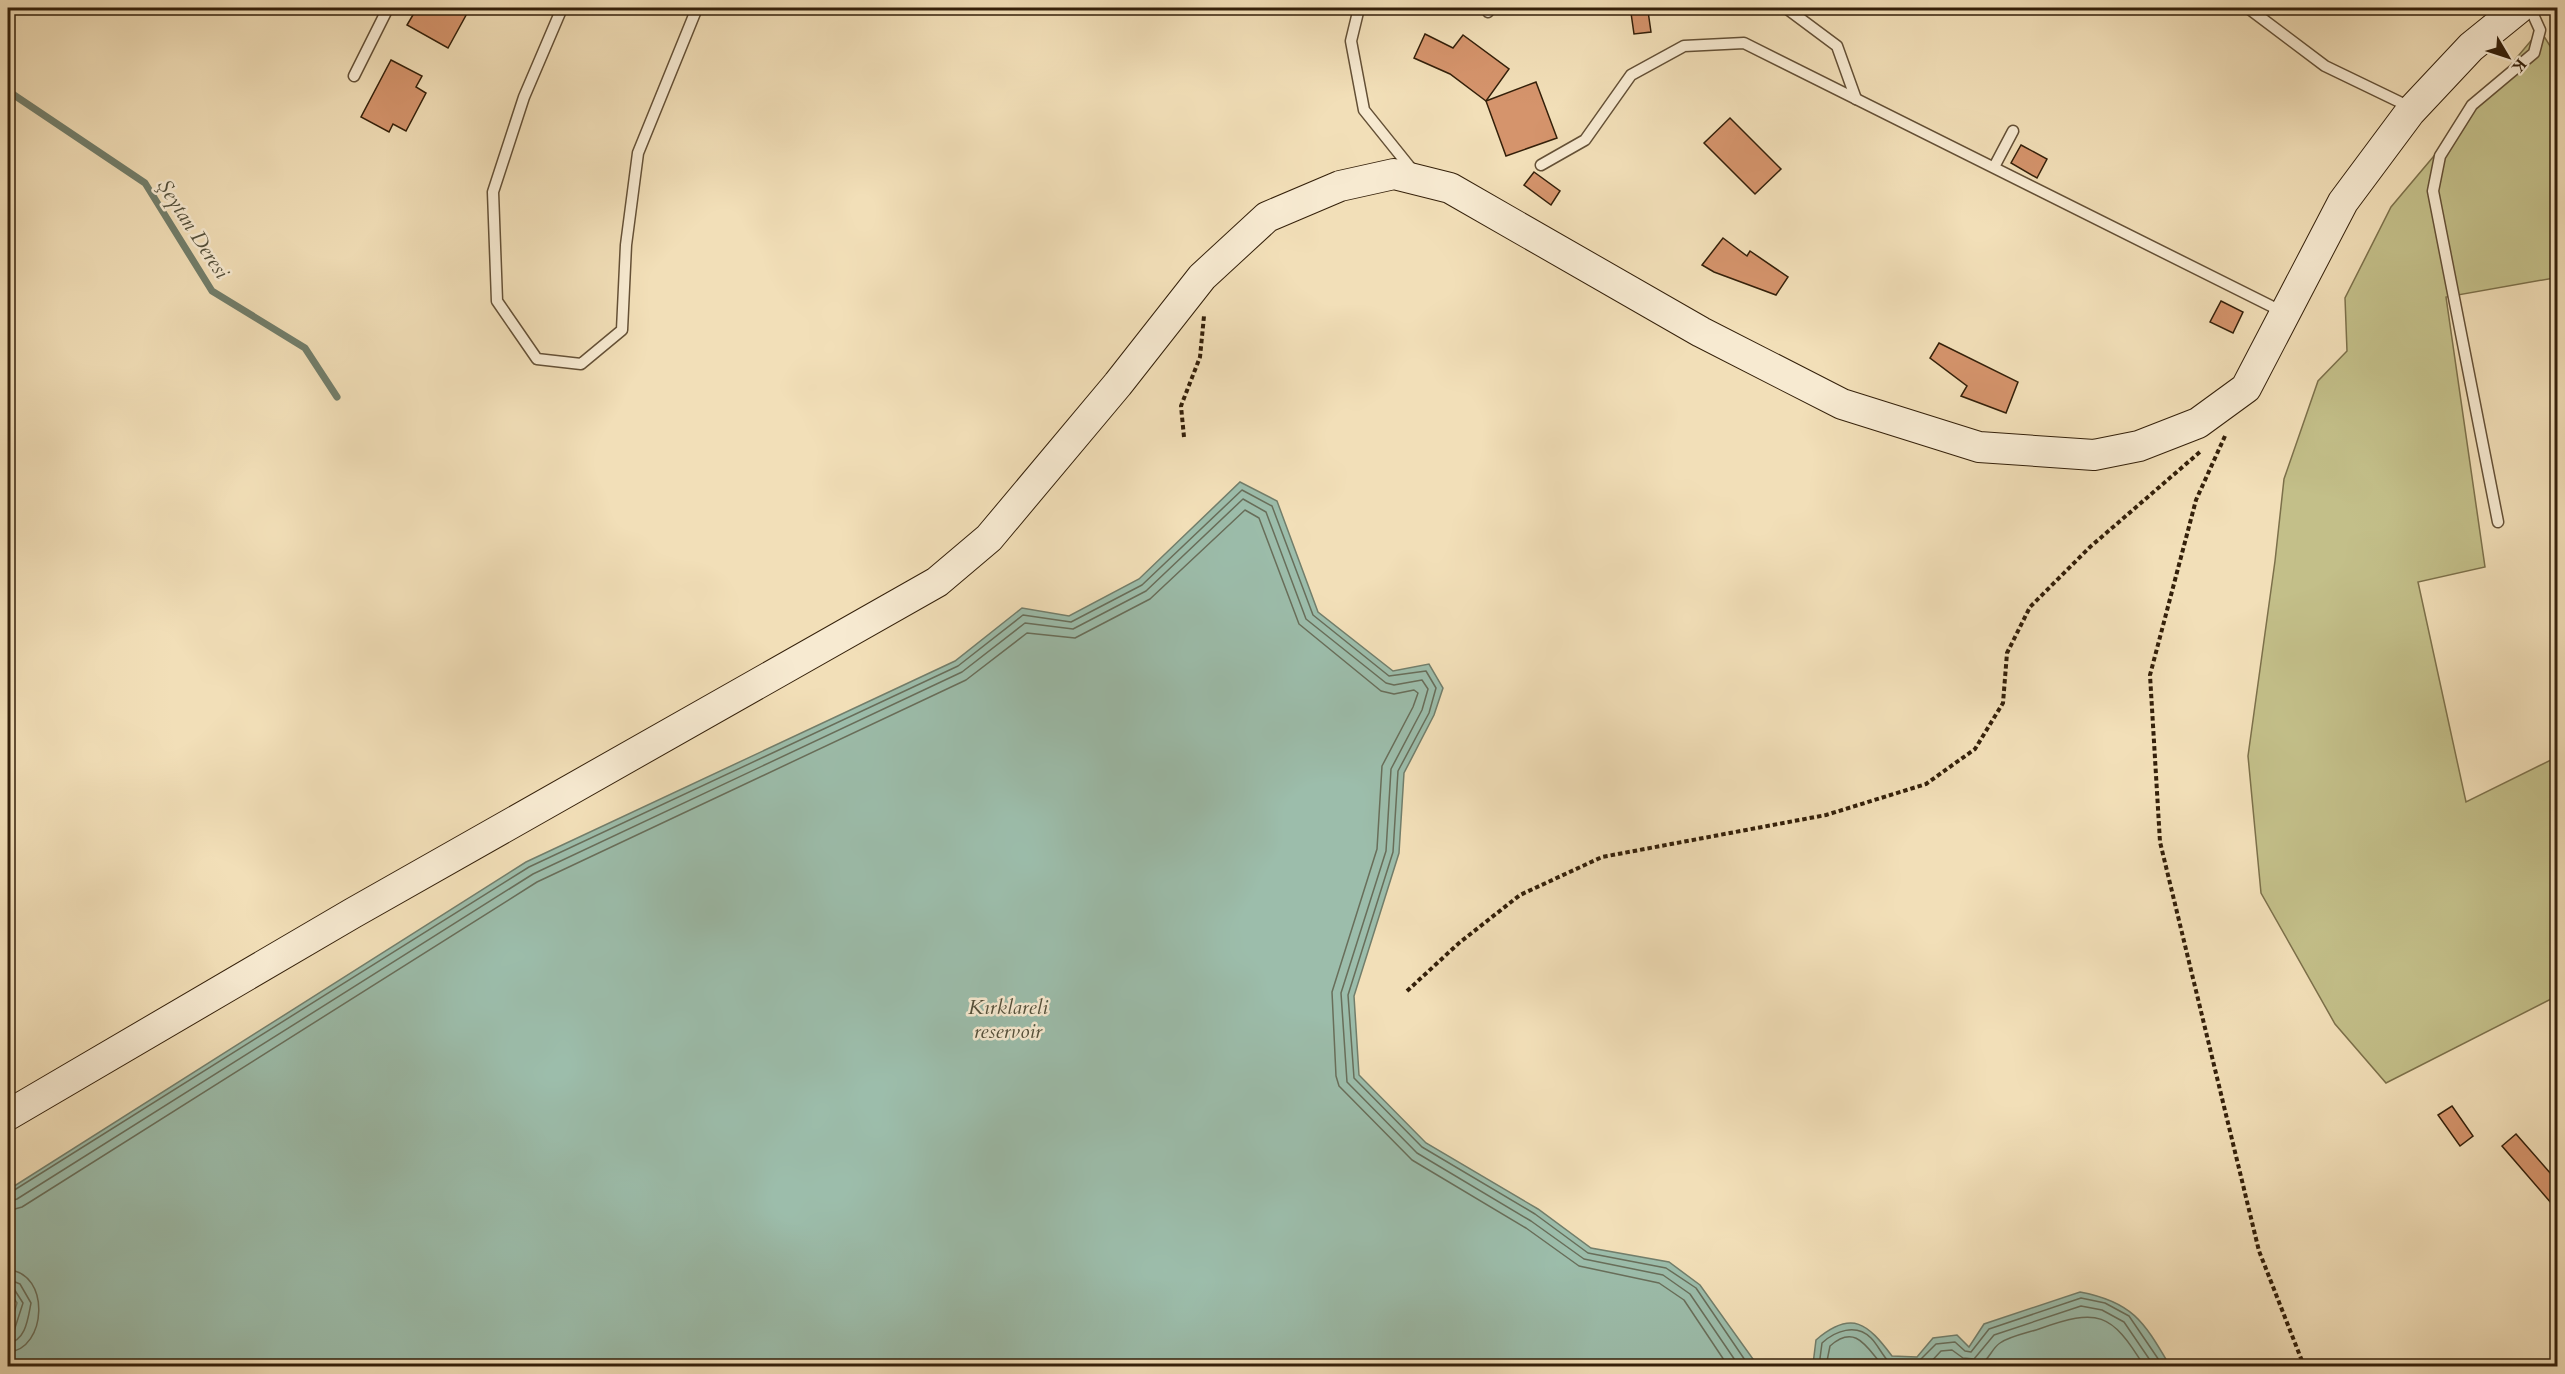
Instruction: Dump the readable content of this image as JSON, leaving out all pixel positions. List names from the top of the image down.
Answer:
{
  "water": ["Şeytan Deresi", "Kırklareli reservoir"],
  "north": "bottom right"
}
